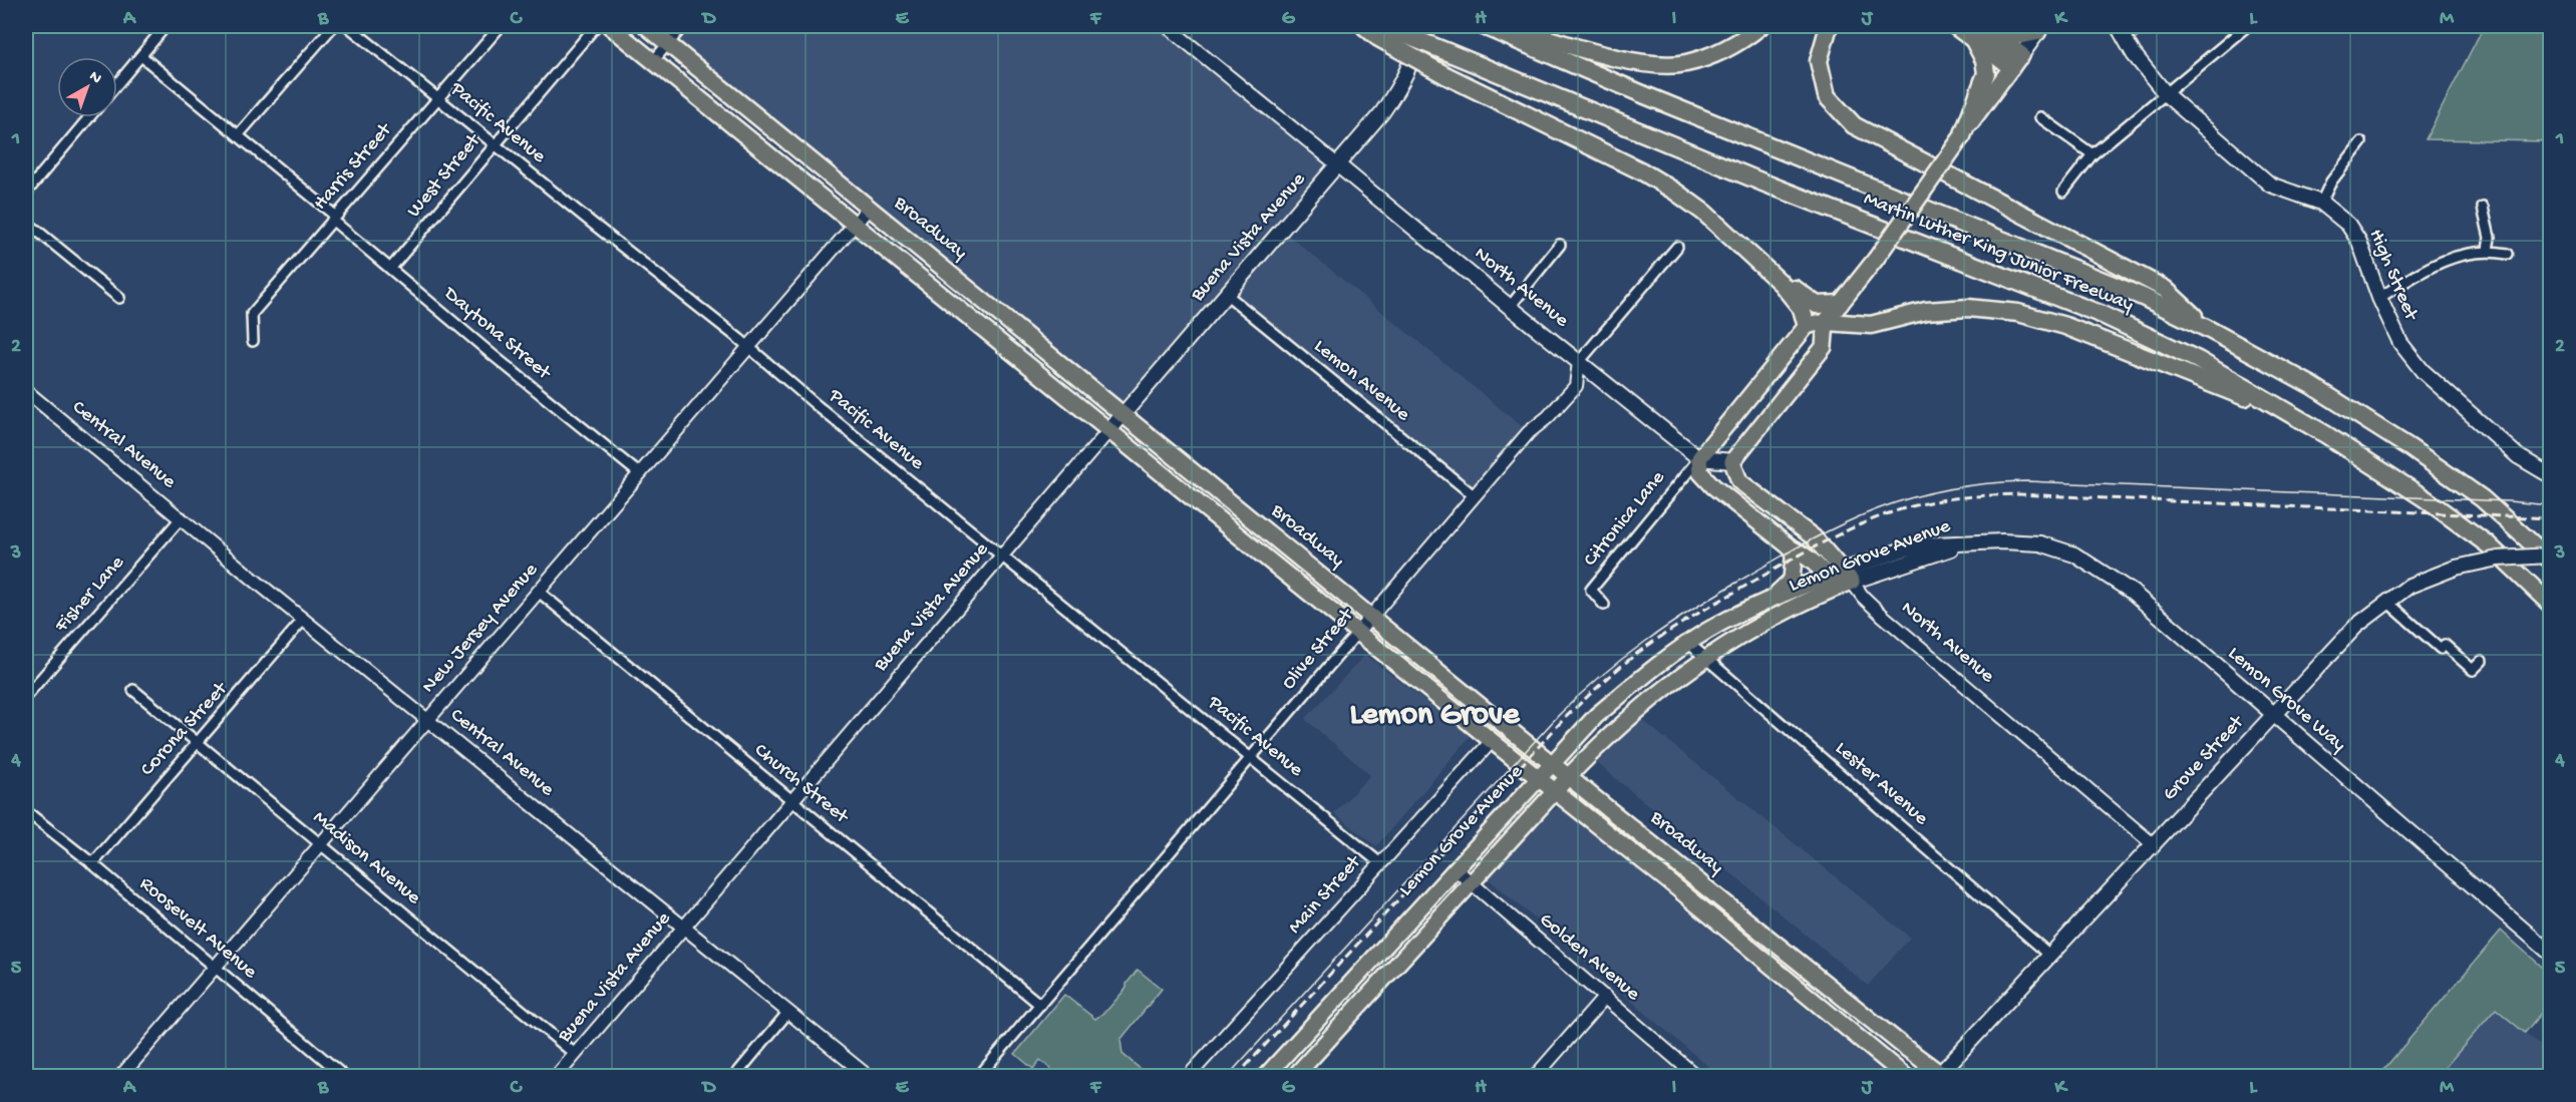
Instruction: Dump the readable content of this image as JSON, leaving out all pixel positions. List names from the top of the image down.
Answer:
{
  "streets": {
    "highway": ["Martin Luther King Junior Freeway"],
    "main road": [
      "Broadway",
      "Buena Vista Avenue",
      "High Street",
      "North Avenue",
      "Lemon Grove Avenue",
      "Lemon Grove Way",
      "Grove Street"
    ],
    "street": [
      "Pacific Avenue",
      "Harris Street",
      "West Street",
      "Daytona Street",
      "Lemon Avenue",
      "Central Avenue",
      "Citronica Lane",
      "Fisher Lane",
      "New Jersey Avenue",
      "Olive Street",
      "Corona Street",
      "Church Street",
      "Lester Avenue",
      "Madison Avenue",
      "Main Street",
      "Roosevelt Avenue",
      "Golden Avenue"
    ]
  },
  "crossings": [
    ["Pacific Avenue", "Harris Street"],
    ["Pacific Avenue", "West Street"],
    ["Pacific Avenue", "Buena Vista Avenue"],
    ["Pacific Avenue", "New Jersey Avenue"],
    ["Pacific Avenue", "Olive Street"],
    ["Pacific Avenue", "Main Street"],
    ["Harris Street", "Daytona Street"],
    ["West Street", "Daytona Street"],
    ["Broadway", "Buena Vista Avenue"],
    ["Broadway", "Lemon Grove Avenue"],
    ["Broadway", "New Jersey Avenue"],
    ["Broadway", "Olive Street"],
    ["Broadway", "Grove Street"],
    ["Broadway", "Main Street"],
    ["Buena Vista Avenue", "North Avenue"],
    ["Buena Vista Avenue", "Lemon Avenue"],
    ["Buena Vista Avenue", "Central Avenue"],
    ["Buena Vista Avenue", "Church Street"],
    ["Buena Vista Avenue", "Madison Avenue"],
    ["Martin Luther King Junior Freeway", "Grove Street"],
    ["North Avenue", "Citronica Lane"],
    ["North Avenue", "Lemon Grove Avenue"],
    ["North Avenue", "Olive Street"],
    ["North Avenue", "Grove Street"],
    ["Daytona Street", "New Jersey Avenue"],
    ["Lemon Avenue", "Olive Street"],
    ["Central Avenue", "Fisher Lane"],
    ["Central Avenue", "New Jersey Avenue"],
    ["Central Avenue", "Corona Street"],
    ["Lemon Grove Avenue", "Lemon Grove Way"],
    ["Lemon Grove Avenue", "Lester Avenue"],
    ["Lemon Grove Avenue", "Golden Avenue"],
    ["New Jersey Avenue", "Church Street"],
    ["New Jersey Avenue", "Madison Avenue"],
    ["New Jersey Avenue", "Roosevelt Avenue"],
    ["Olive Street", "Church Street"],
    ["Lemon Grove Way", "Grove Street"],
    ["Corona Street", "Madison Avenue"],
    ["Corona Street", "Roosevelt Avenue"],
    ["Grove Street", "Lester Avenue"]
  ],
  "districts": ["Lemon Grove"],
  "north": "top right",
  "grid": {
    "columns": [
      "A",
      "B",
      "C",
      "D",
      "E",
      "F",
      "G",
      "H",
      "I",
      "J",
      "K",
      "L",
      "M"
    ],
    "rows": [
      "1",
      "2",
      "3",
      "4",
      "5"
    ]
  }
}
